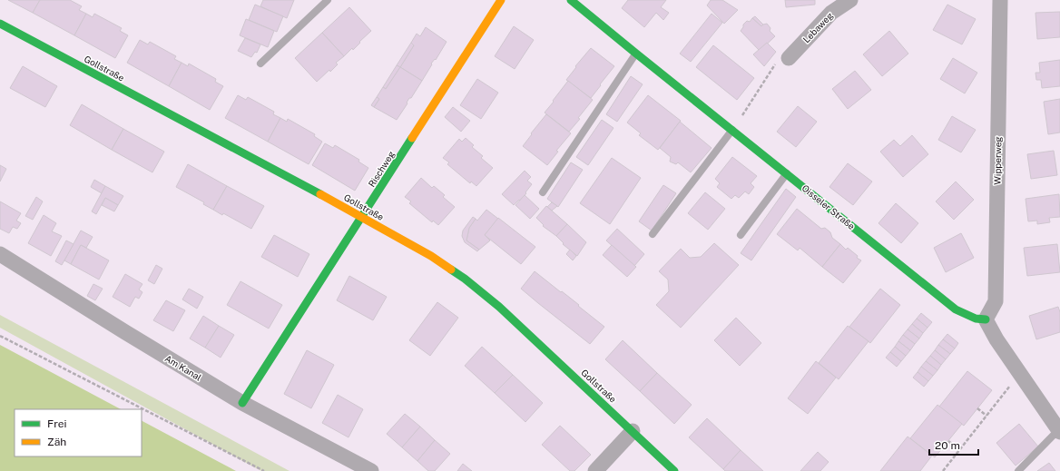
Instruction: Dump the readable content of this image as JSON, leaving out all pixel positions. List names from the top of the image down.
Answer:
{
  "streets": {
    "street": [
      "Lebaweg",
      "Gollstraße",
      "Wipperweg",
      "Rischweg",
      "Oisseler Straße",
      "Am Kanal"
    ]
  },
  "crossings": [
    ["Gollstraße", "Rischweg"],
    ["Wipperweg", "Oisseler Straße"],
    ["Rischweg", "Am Kanal"]
  ],
  "legend": ["Frei", "Zäh"],
  "scale_bar": "20 m"
}
